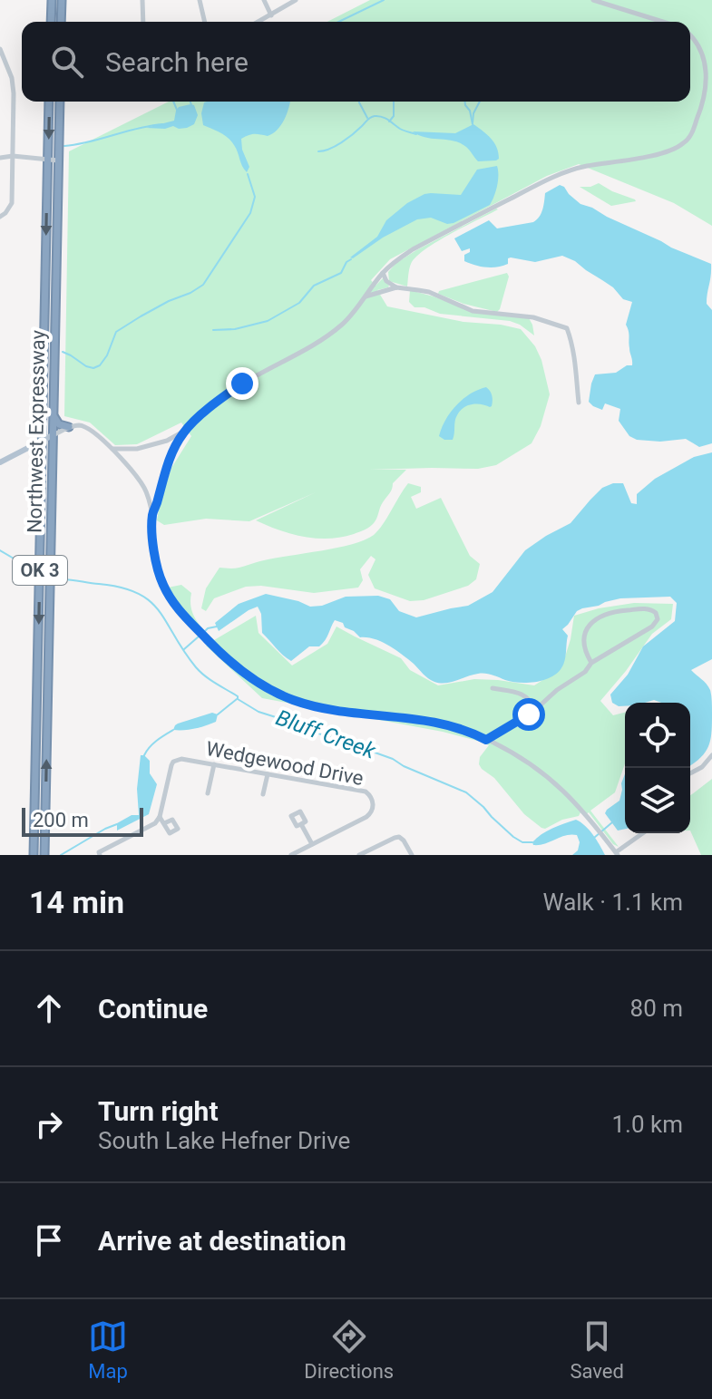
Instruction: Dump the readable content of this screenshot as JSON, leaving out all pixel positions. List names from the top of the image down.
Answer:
{
  "streets": {
    "highway": ["Northwest Expressway", "OK 3"],
    "street": ["Wedgewood Drive"]
  },
  "water": ["Bluff Creek"],
  "scale_bar": "200 m",
  "page": {
    "search": "Search here",
    "scale": "200 m",
    "heading": ["14 min", "Walk · 1.1 km"],
    "list": [
      ["Continue", "80 m"],
      ["Turn right", "South Lake Hefner Drive", "1.0 km"],
      "Arrive at destination"
    ],
    "nav": ["Map", "Directions", "Saved"]
  }
}
